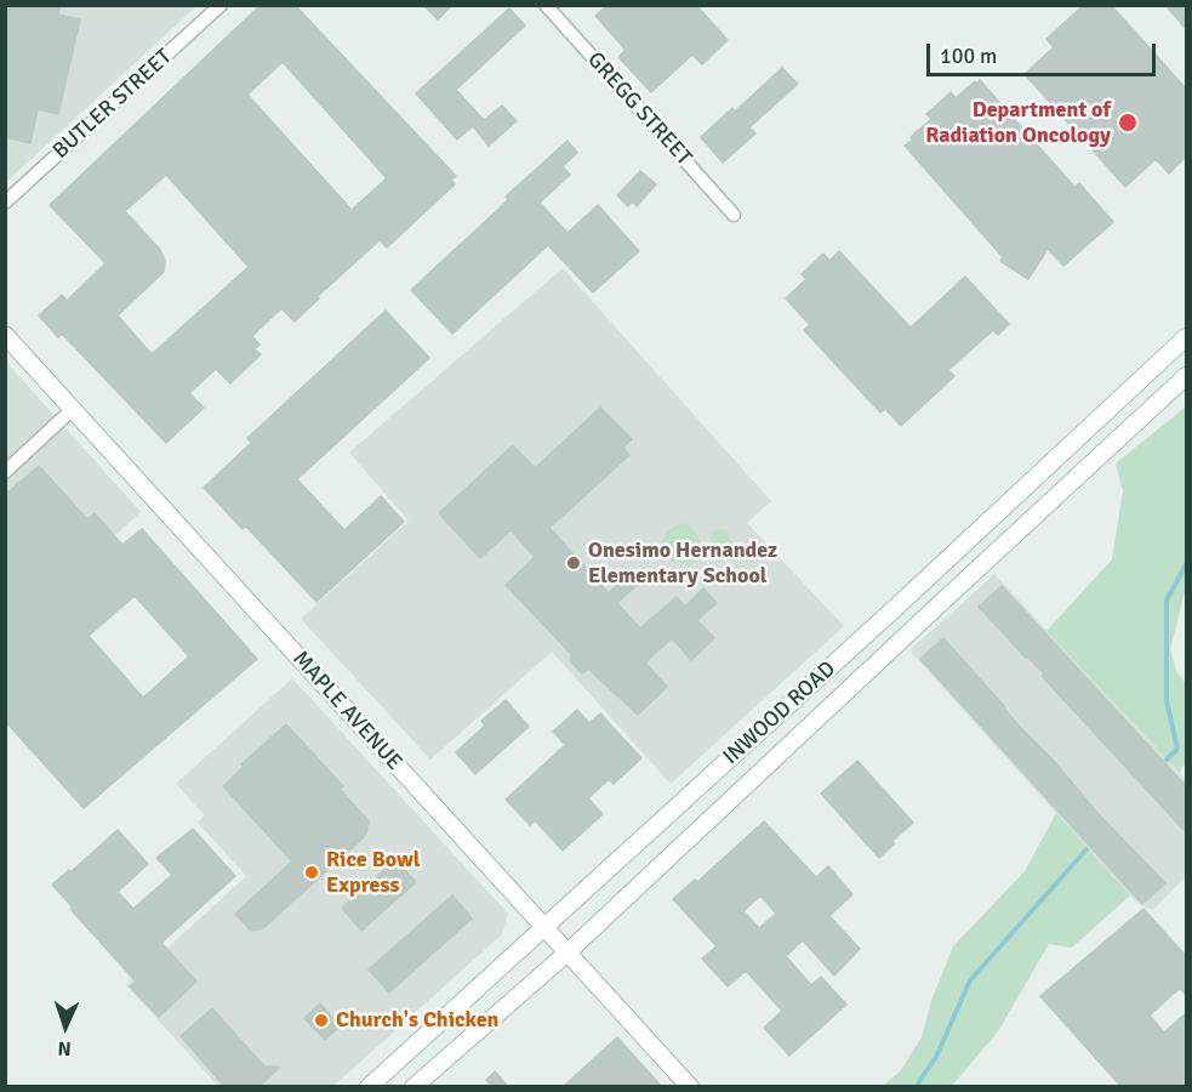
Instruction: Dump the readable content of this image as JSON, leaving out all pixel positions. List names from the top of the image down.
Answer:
{
  "streets": {
    "main road": ["MAPLE AVENUE", "INWOOD ROAD"],
    "street": ["BUTLER STREET", "GREGG STREET"]
  },
  "crossings": [
    ["MAPLE AVENUE", "INWOOD ROAD"]
  ],
  "places": [
    "Department of Radiation Oncology",
    "Onesimo Hernandez Elementary School",
    "Rice Bowl Express",
    "Church's Chicken"
  ],
  "scale_bar": "100 m",
  "north": "bottom"
}
